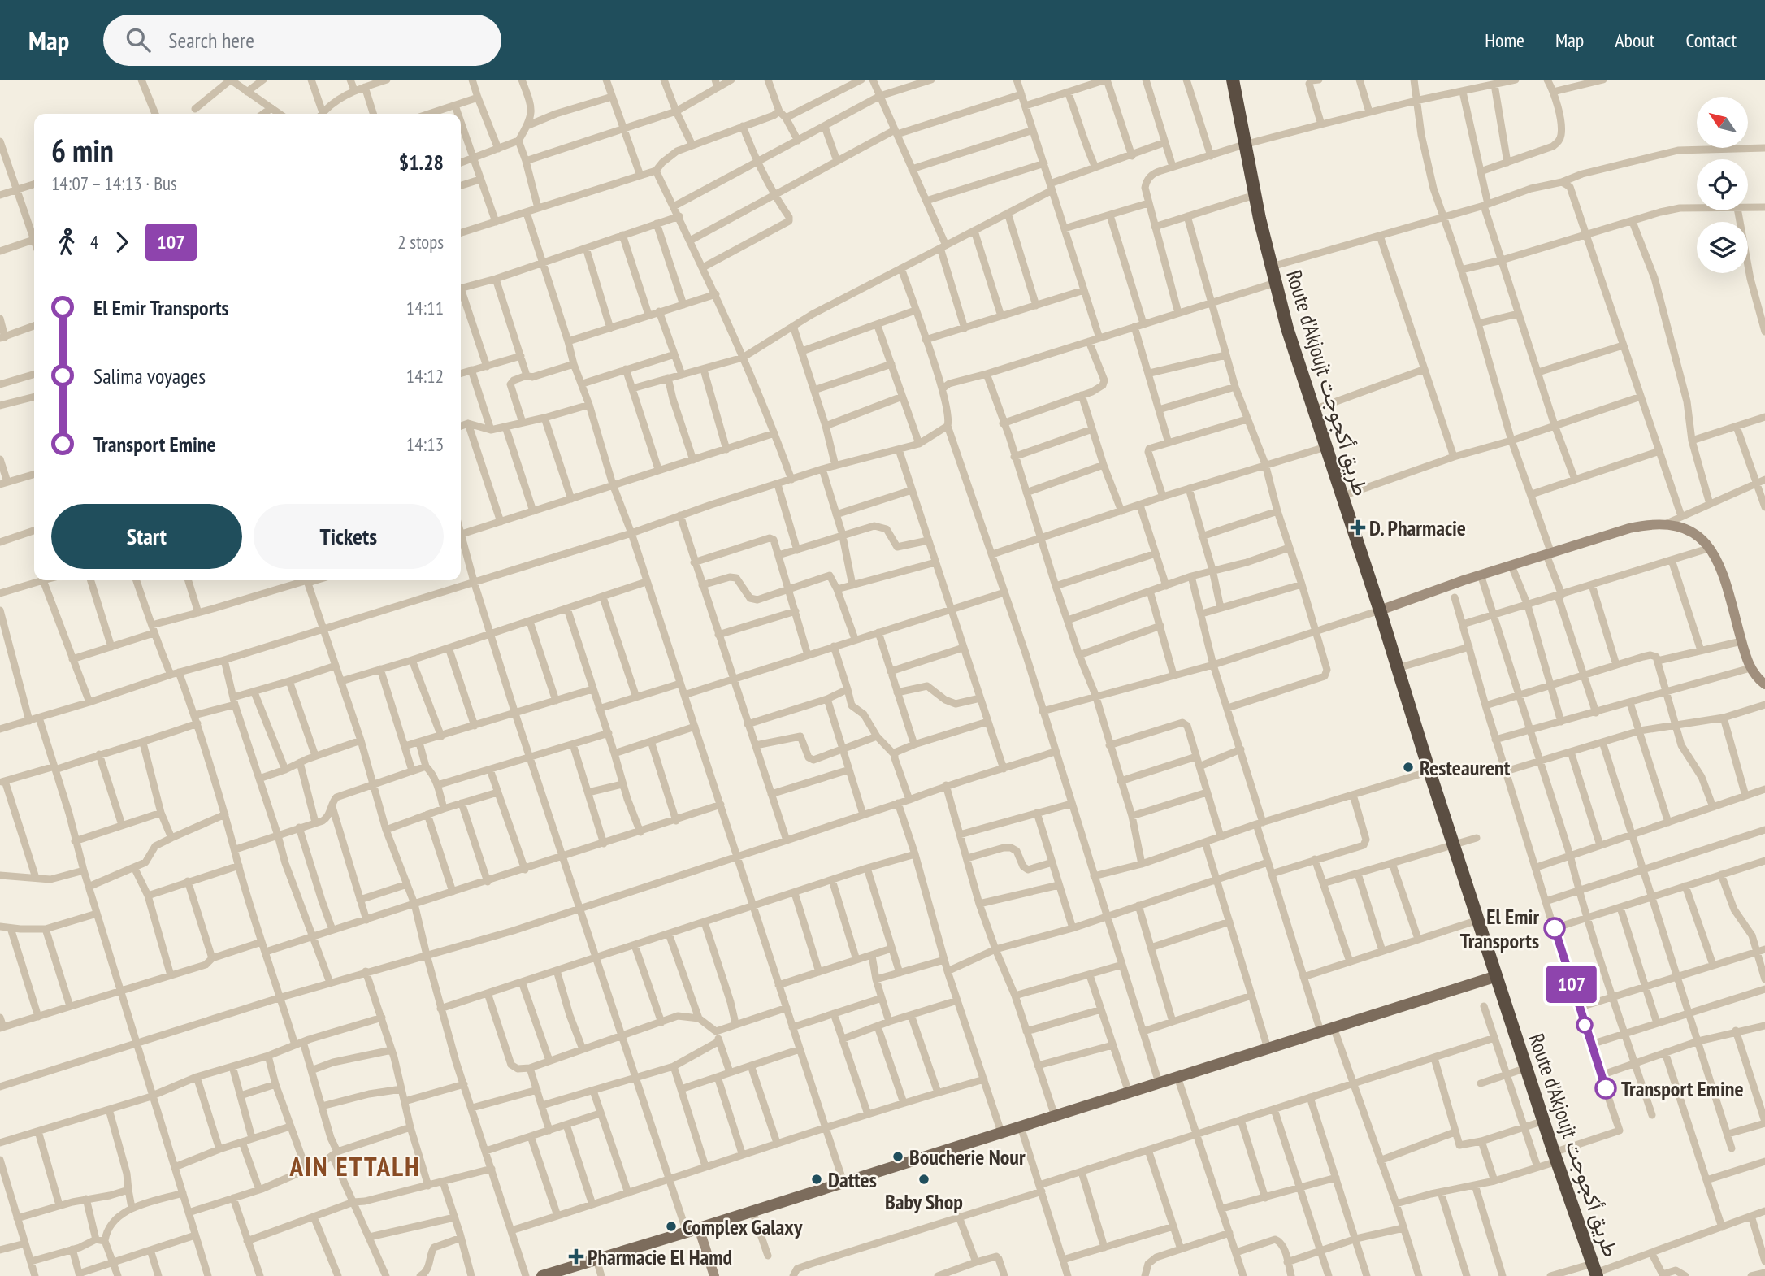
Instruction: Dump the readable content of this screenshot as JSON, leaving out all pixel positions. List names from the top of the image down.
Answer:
{
  "streets": {
    "highway": ["Route d'Akjoujt طريق أكجوجت"]
  },
  "districts": ["AIN ETTALH"],
  "places": {
    "health": ["D. Pharmacie", "Pharmacie El Hamd"],
    "other": [
      "Resteaurent",
      "El Emir Transports",
      "Transport Emine",
      "Boucherie Nour",
      "Dattes",
      "Baby Shop",
      "Complex Galaxy"
    ]
  },
  "lines": ["bus line 107"],
  "north": "top left",
  "page": {
    "header": "Map",
    "search": "Search here",
    "nav": [
      "Home",
      "Map",
      "About",
      "Contact"
    ],
    "on_map": "107",
    "heading": ["6 min", "14:07 – 14:13 · Bus", "$1.28"],
    "legs": ["4", "107", "2 stops"],
    "list": [
      {
        "name": "El Emir Transports",
        "value": "14:11"
      },
      {
        "name": "Salima voyages",
        "value": "14:12"
      },
      {
        "name": "Transport Emine",
        "value": "14:13"
      }
    ],
    "buttons": ["Start", "Tickets"]
  }
}
